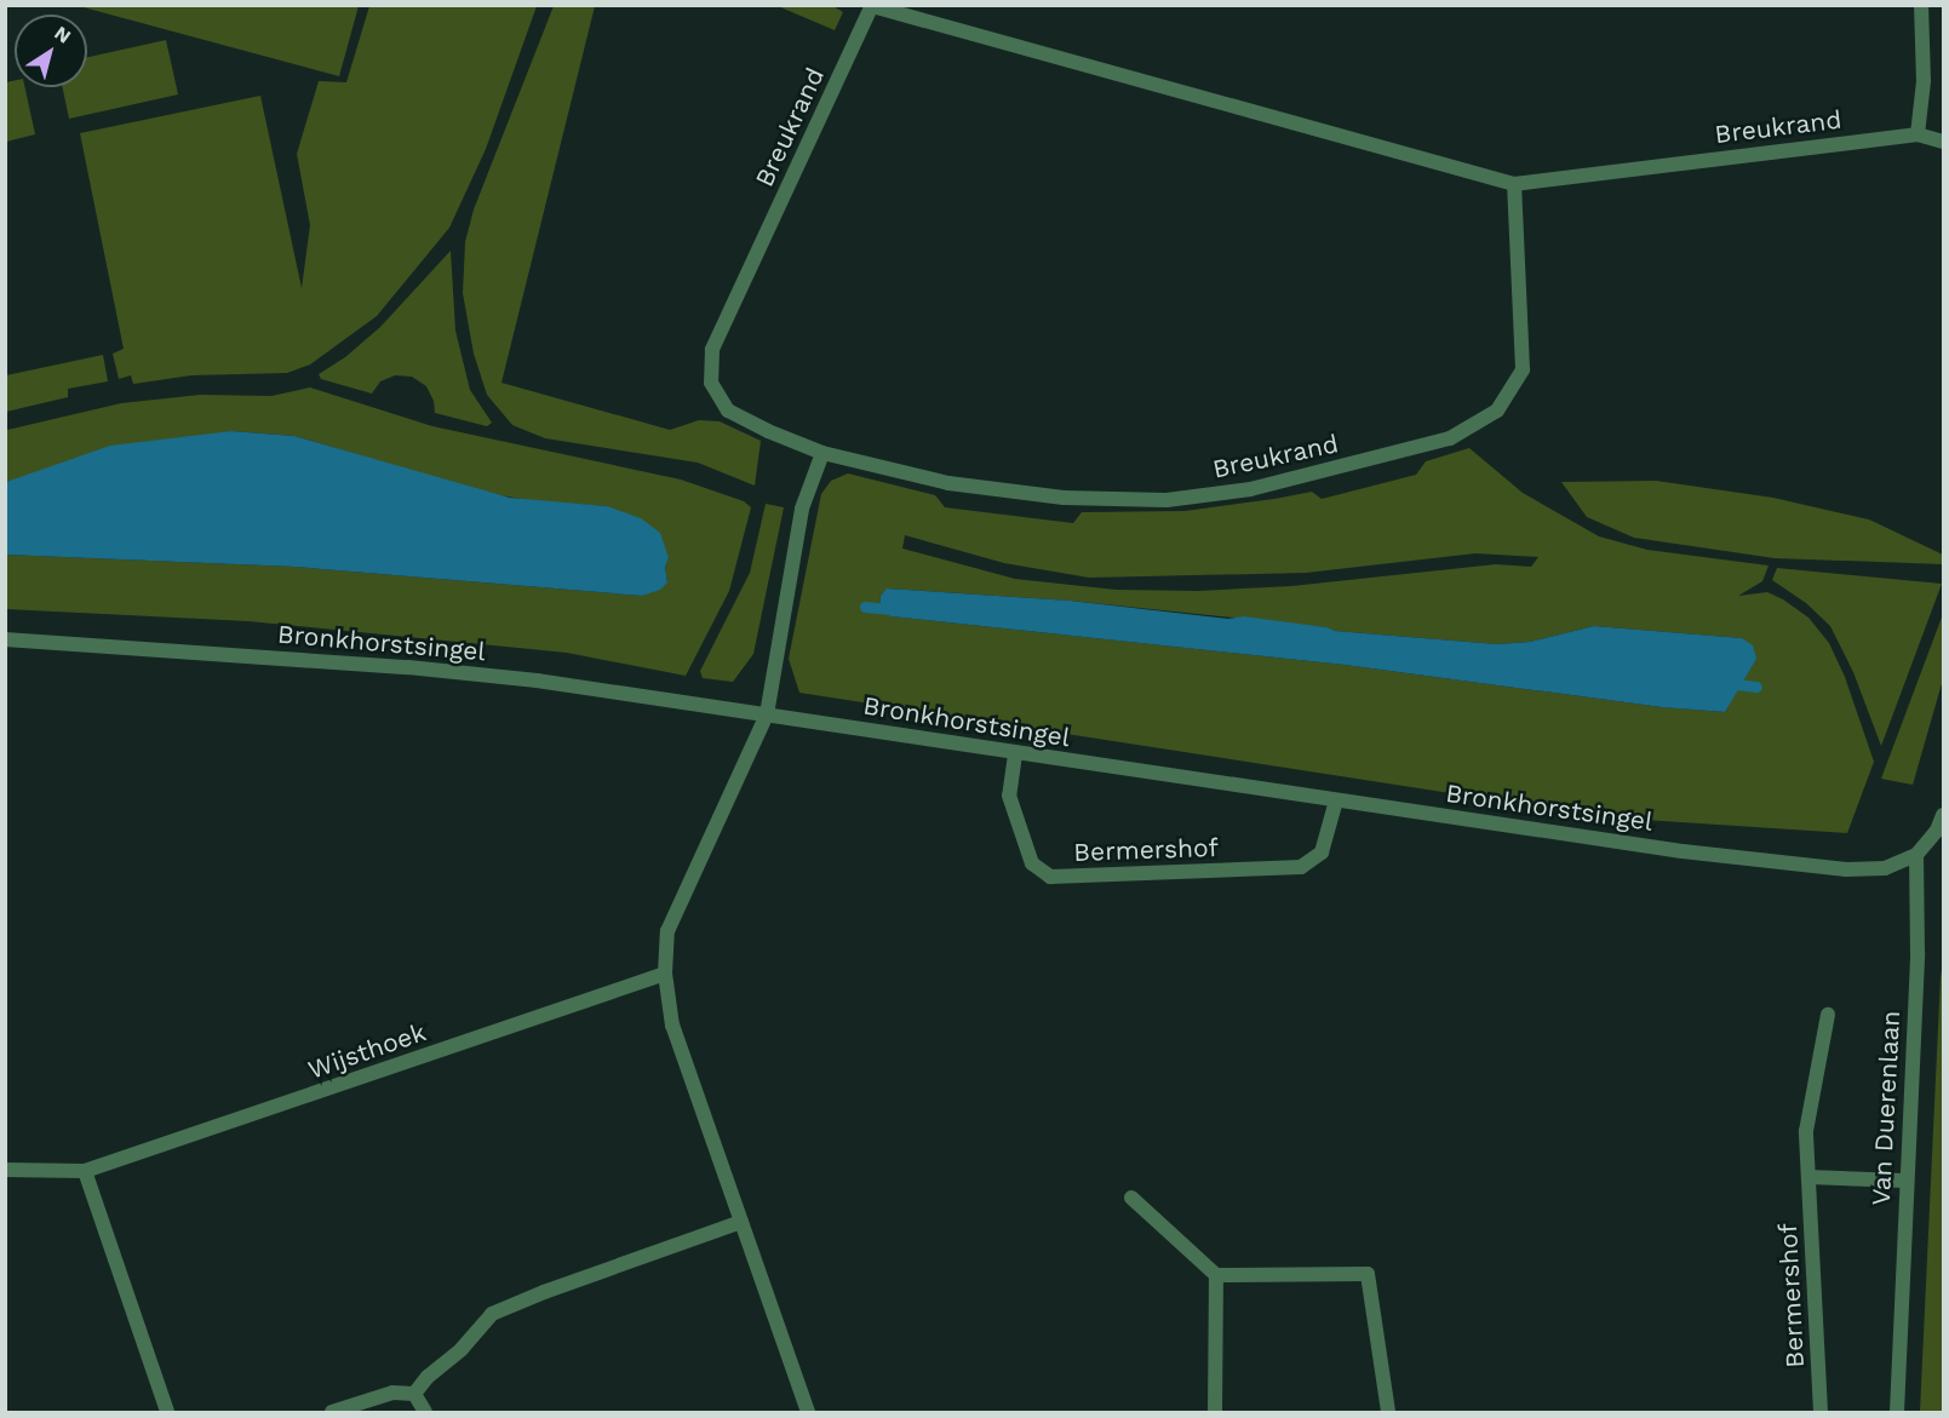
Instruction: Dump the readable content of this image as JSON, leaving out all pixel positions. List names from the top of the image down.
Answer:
{
  "streets": {
    "street": [
      "Breukrand",
      "Bronkhorstsingel",
      "Bermershof",
      "Wijsthoek",
      "Van Duerenlaan"
    ]
  },
  "crossings": [
    ["Bronkhorstsingel", "Bermershof"],
    ["Bronkhorstsingel", "Van Duerenlaan"]
  ],
  "north": "top right"
}
